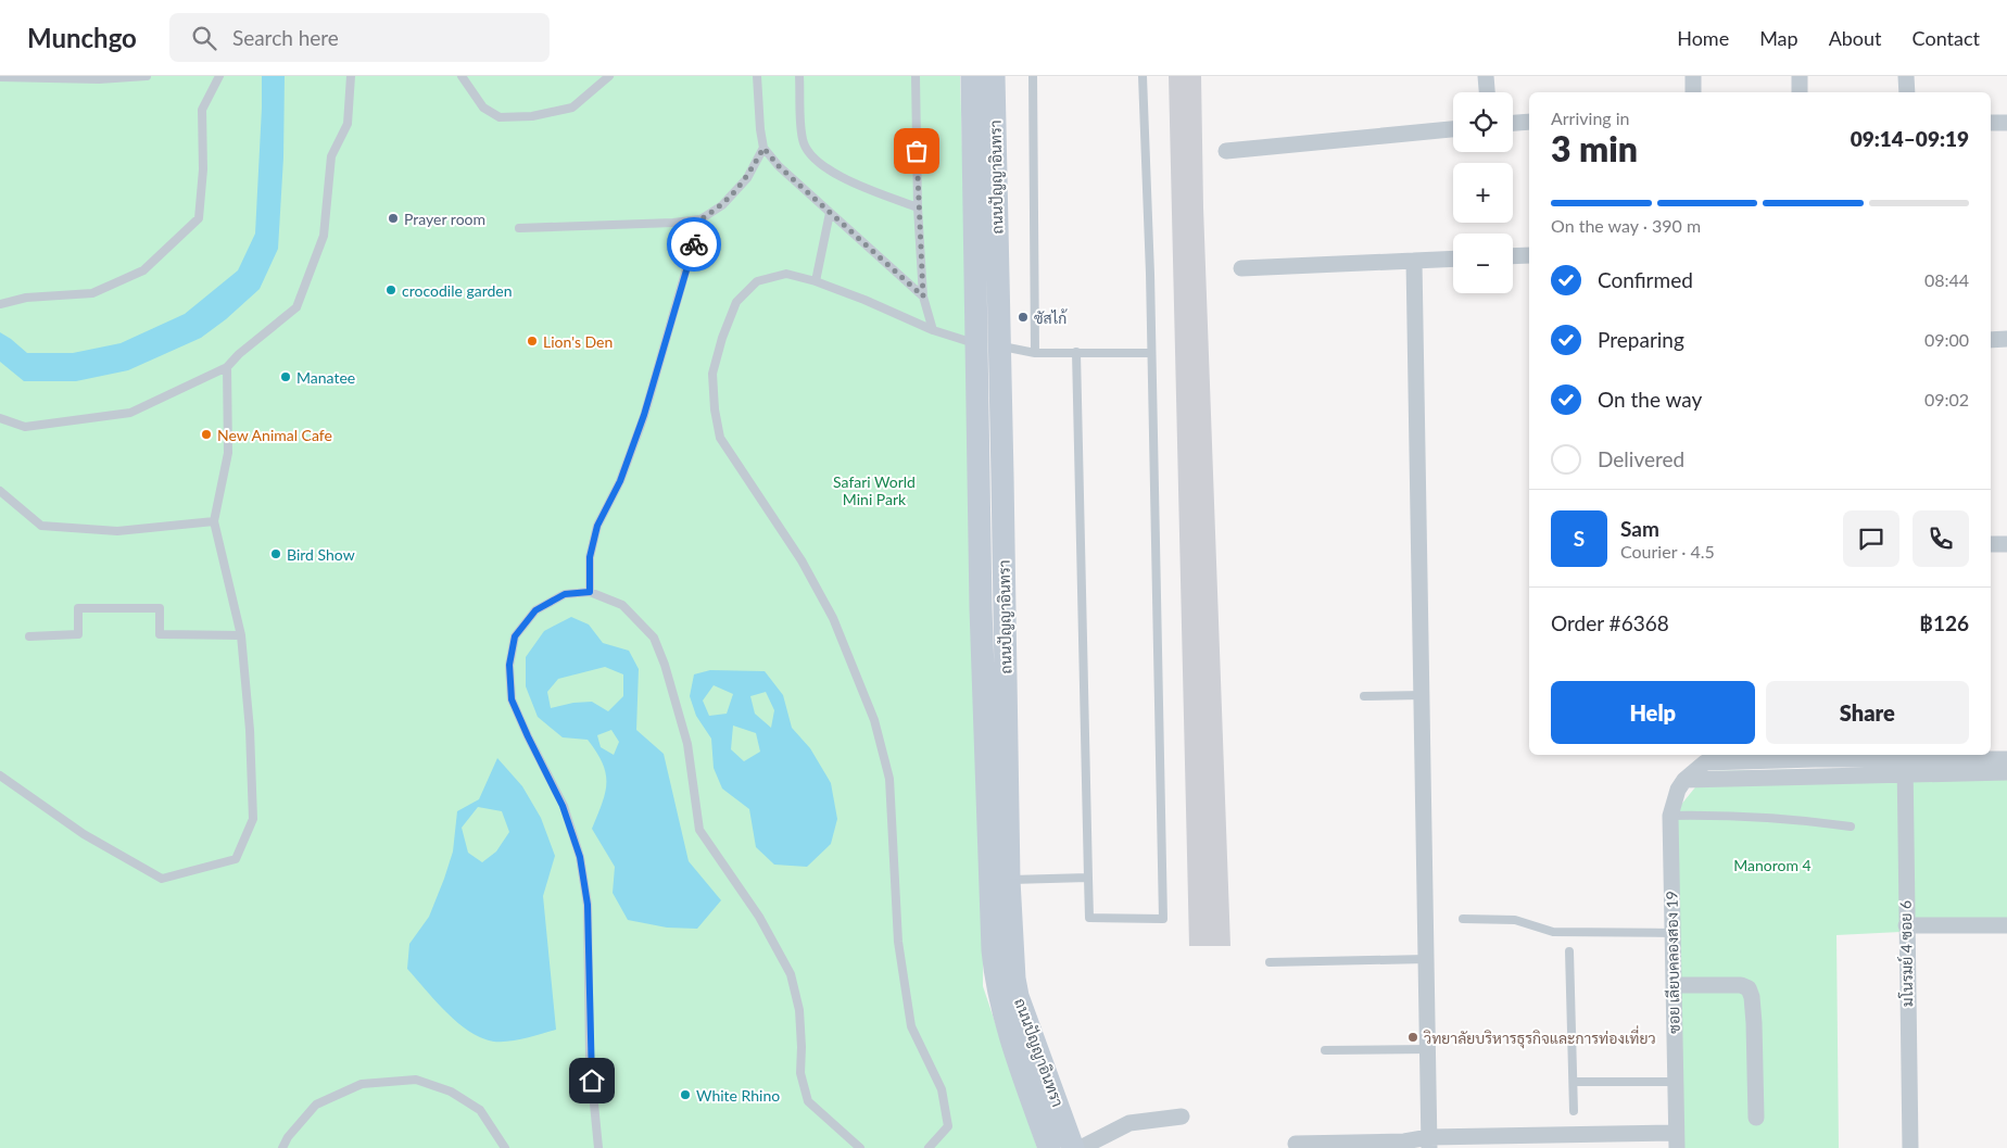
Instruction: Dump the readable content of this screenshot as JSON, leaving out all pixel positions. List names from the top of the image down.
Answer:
{
  "streets": {
    "street": ["ถนนปัญญาอินทรา", "มโนรมย์ 4 ซอย 6", "ซอย เลียบคลองสอง 19"]
  },
  "crossings": [
    ["มโนรมย์ 4 ซอย 6", "ซอย เลียบคลองสอง 19"]
  ],
  "parks": ["Safari World Mini Park", "Manorom 4"],
  "places": [
    "Prayer room",
    "crocodile garden",
    "ซัสไก้",
    "Lion's Den",
    "Manatee",
    "New Animal Cafe",
    "Bird Show",
    "วิทยาลัยบริหารธุรกิจและการท่องเที่ยว",
    "White Rhino"
  ],
  "page": {
    "header": "Munchgo",
    "search": "Search here",
    "nav": [
      "Home",
      "Map",
      "About",
      "Contact"
    ],
    "map_buttons": ["+", "−"],
    "heading": ["3 min", "Arriving in", "09:14–09:19"],
    "panel": [
      "Sam",
      "Courier · 4.5",
      "Order #6368",
      "฿126"
    ],
    "bar": "On the way · 390 m",
    "list": [
      ["Confirmed", "08:44"],
      ["Preparing", "09:00"],
      ["On the way", "09:02"],
      "Delivered"
    ],
    "round": "S",
    "buttons": ["Help", "Share"]
  }
}
